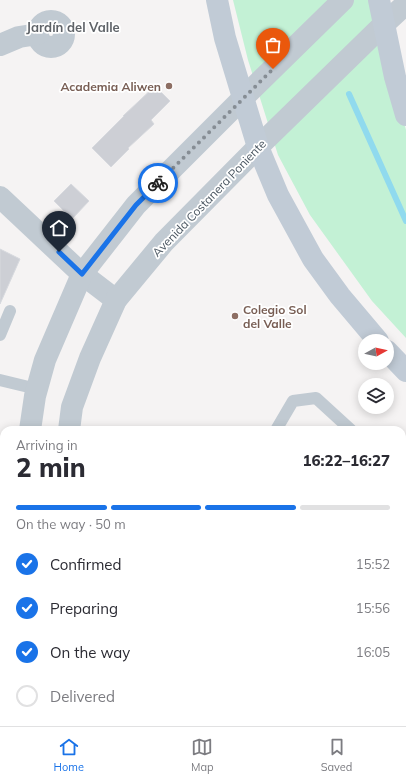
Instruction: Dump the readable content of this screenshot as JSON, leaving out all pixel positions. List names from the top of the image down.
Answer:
{
  "streets": {
    "street": ["Avenida Costanera Poniente"]
  },
  "districts": ["Jardín del Valle"],
  "places": ["Academia Aliwen", "Colegio Sol del Valle"],
  "north": "right",
  "page": {
    "heading": ["2 min", "Arriving in", "16:22–16:27"],
    "bar": "On the way · 50 m",
    "list": [
      ["Confirmed", "15:52"],
      ["Preparing", "15:56"],
      ["On the way", "16:05"],
      "Delivered"
    ],
    "tabs": ["Home", "Map", "Saved"]
  }
}
